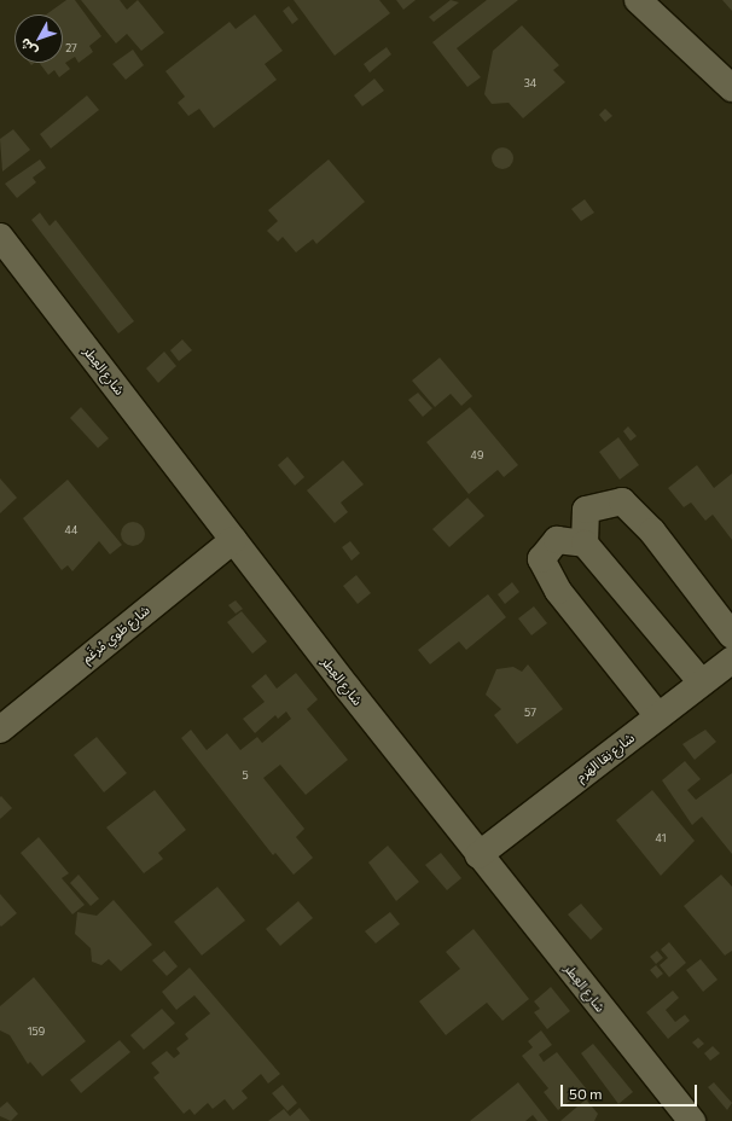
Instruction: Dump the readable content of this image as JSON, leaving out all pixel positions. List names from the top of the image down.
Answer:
{
  "streets": {
    "street": ["شارع العِطر", "شارع طَوي مُرغَم", "شارع نِقا الهَرم"]
  },
  "crossings": [
    ["شارع العِطر", "شارع طَوي مُرغَم"],
    ["شارع العِطر", "شارع نِقا الهَرم"]
  ],
  "house_numbers": [
    "27",
    "34",
    "49",
    "44",
    "57",
    "5",
    "41",
    "159"
  ],
  "scale_bar": "50 m",
  "north": "bottom left"
}
